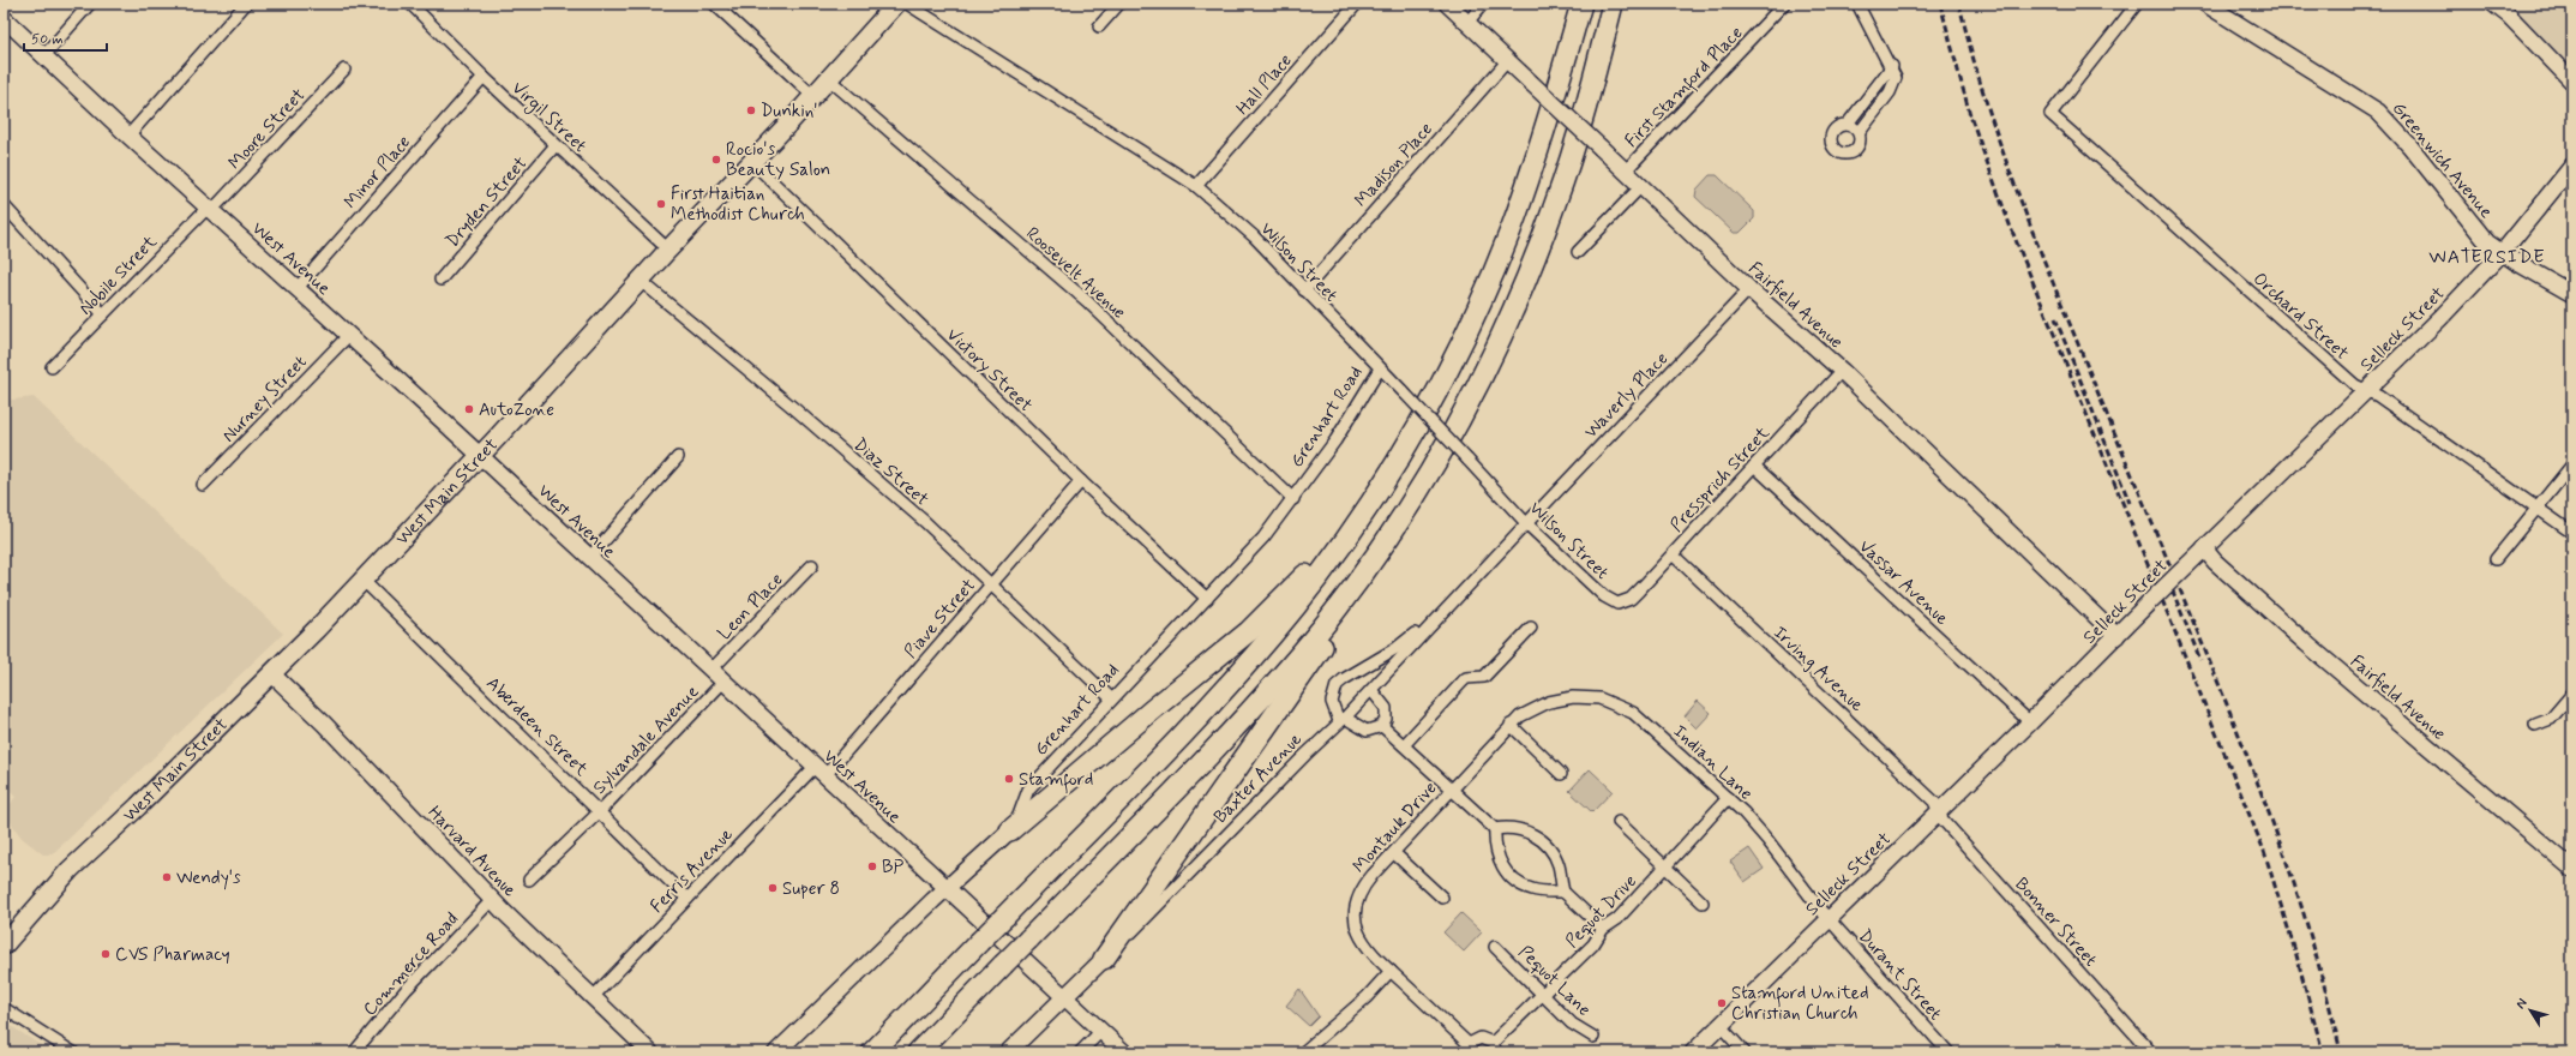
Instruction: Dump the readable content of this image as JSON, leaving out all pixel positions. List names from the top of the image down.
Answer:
{
  "streets": {
    "main road": [
      "Greenwich Avenue",
      "West Avenue",
      "Fairfield Avenue",
      "Selleck Street",
      "Grenhart Road",
      "West Main Street",
      "Baxter Avenue",
      "Harvard Avenue"
    ],
    "street": [
      "Hall Place",
      "First Stamford Place",
      "Virgil Street",
      "Moore Street",
      "Madison Place",
      "Minor Place",
      "Dryden Street",
      "Wilson Street",
      "Roosevelt Avenue",
      "Nobile Street",
      "Orchard Street",
      "Victory Street",
      "Waverly Place",
      "Nurney Street",
      "Diaz Street",
      "Pressprich Street",
      "Vassar Avenue",
      "Leon Place",
      "Piave Street",
      "Irving Avenue",
      "Aberdeen Street",
      "Sylvandale Avenue",
      "Indian Lane",
      "Montauk Drive",
      "Ferris Avenue",
      "Pequot Drive",
      "Bonner Street",
      "Commerce Road",
      "Durant Street",
      "Pequot Lane"
    ]
  },
  "crossings": [
    ["Hall Place", "Wilson Street"],
    ["First Stamford Place", "Fairfield Avenue"],
    ["Virgil Street", "Minor Place"],
    ["Virgil Street", "Dryden Street"],
    ["Virgil Street", "West Main Street"],
    ["Moore Street", "West Avenue"],
    ["Moore Street", "Nobile Street"],
    ["Greenwich Avenue", "Selleck Street"],
    ["Madison Place", "Wilson Street"],
    ["Madison Place", "Fairfield Avenue"],
    ["Minor Place", "West Avenue"],
    ["West Avenue", "Nobile Street"],
    ["West Avenue", "Nurney Street"],
    ["West Avenue", "Grenhart Road"],
    ["West Avenue", "West Main Street"],
    ["West Avenue", "Leon Place"],
    ["West Avenue", "Piave Street"],
    ["West Avenue", "Sylvandale Avenue"],
    ["West Avenue", "Baxter Avenue"],
    ["West Avenue", "Ferris Avenue"],
    ["Wilson Street", "Waverly Place"],
    ["Wilson Street", "Grenhart Road"],
    ["Wilson Street", "Pressprich Street"],
    ["Wilson Street", "Baxter Avenue"],
    ["Roosevelt Avenue", "Grenhart Road"],
    ["Roosevelt Avenue", "West Main Street"],
    ["Fairfield Avenue", "Selleck Street"],
    ["Fairfield Avenue", "Waverly Place"],
    ["Fairfield Avenue", "Pressprich Street"],
    ["Orchard Street", "Selleck Street"],
    ["Selleck Street", "Vassar Avenue"],
    ["Selleck Street", "Irving Avenue"],
    ["Selleck Street", "Indian Lane"],
    ["Selleck Street", "Bonner Street"],
    ["Selleck Street", "Durant Street"],
    ["Victory Street", "Grenhart Road"],
    ["Victory Street", "West Main Street"],
    ["Victory Street", "Piave Street"],
    ["Waverly Place", "Baxter Avenue"],
    ["Grenhart Road", "Diaz Street"],
    ["Diaz Street", "West Main Street"],
    ["Diaz Street", "Piave Street"],
    ["Pressprich Street", "Vassar Avenue"],
    ["Pressprich Street", "Irving Avenue"],
    ["West Main Street", "Aberdeen Street"],
    ["West Main Street", "Harvard Avenue"],
    ["Piave Street", "Ferris Avenue"],
    ["Irving Avenue", "Bonner Street"],
    ["Aberdeen Street", "Sylvandale Avenue"],
    ["Aberdeen Street", "Ferris Avenue"],
    ["Indian Lane", "Montauk Drive"],
    ["Indian Lane", "Pequot Drive"],
    ["Indian Lane", "Durant Street"],
    ["Harvard Avenue", "Ferris Avenue"],
    ["Harvard Avenue", "Commerce Road"],
    ["Pequot Drive", "Pequot Lane"]
  ],
  "districts": ["WATERSIDE"],
  "places": [
    "Dunkin'",
    "Rocio's Beauty Salon",
    "First Haitian Methodist Church",
    "AutoZone",
    "Stamford",
    "BP",
    "Wendy's",
    "Super 8",
    "CVS Pharmacy",
    "Stamford United Christian Church"
  ],
  "scale_bar": "50 m",
  "north": "top left"
}
